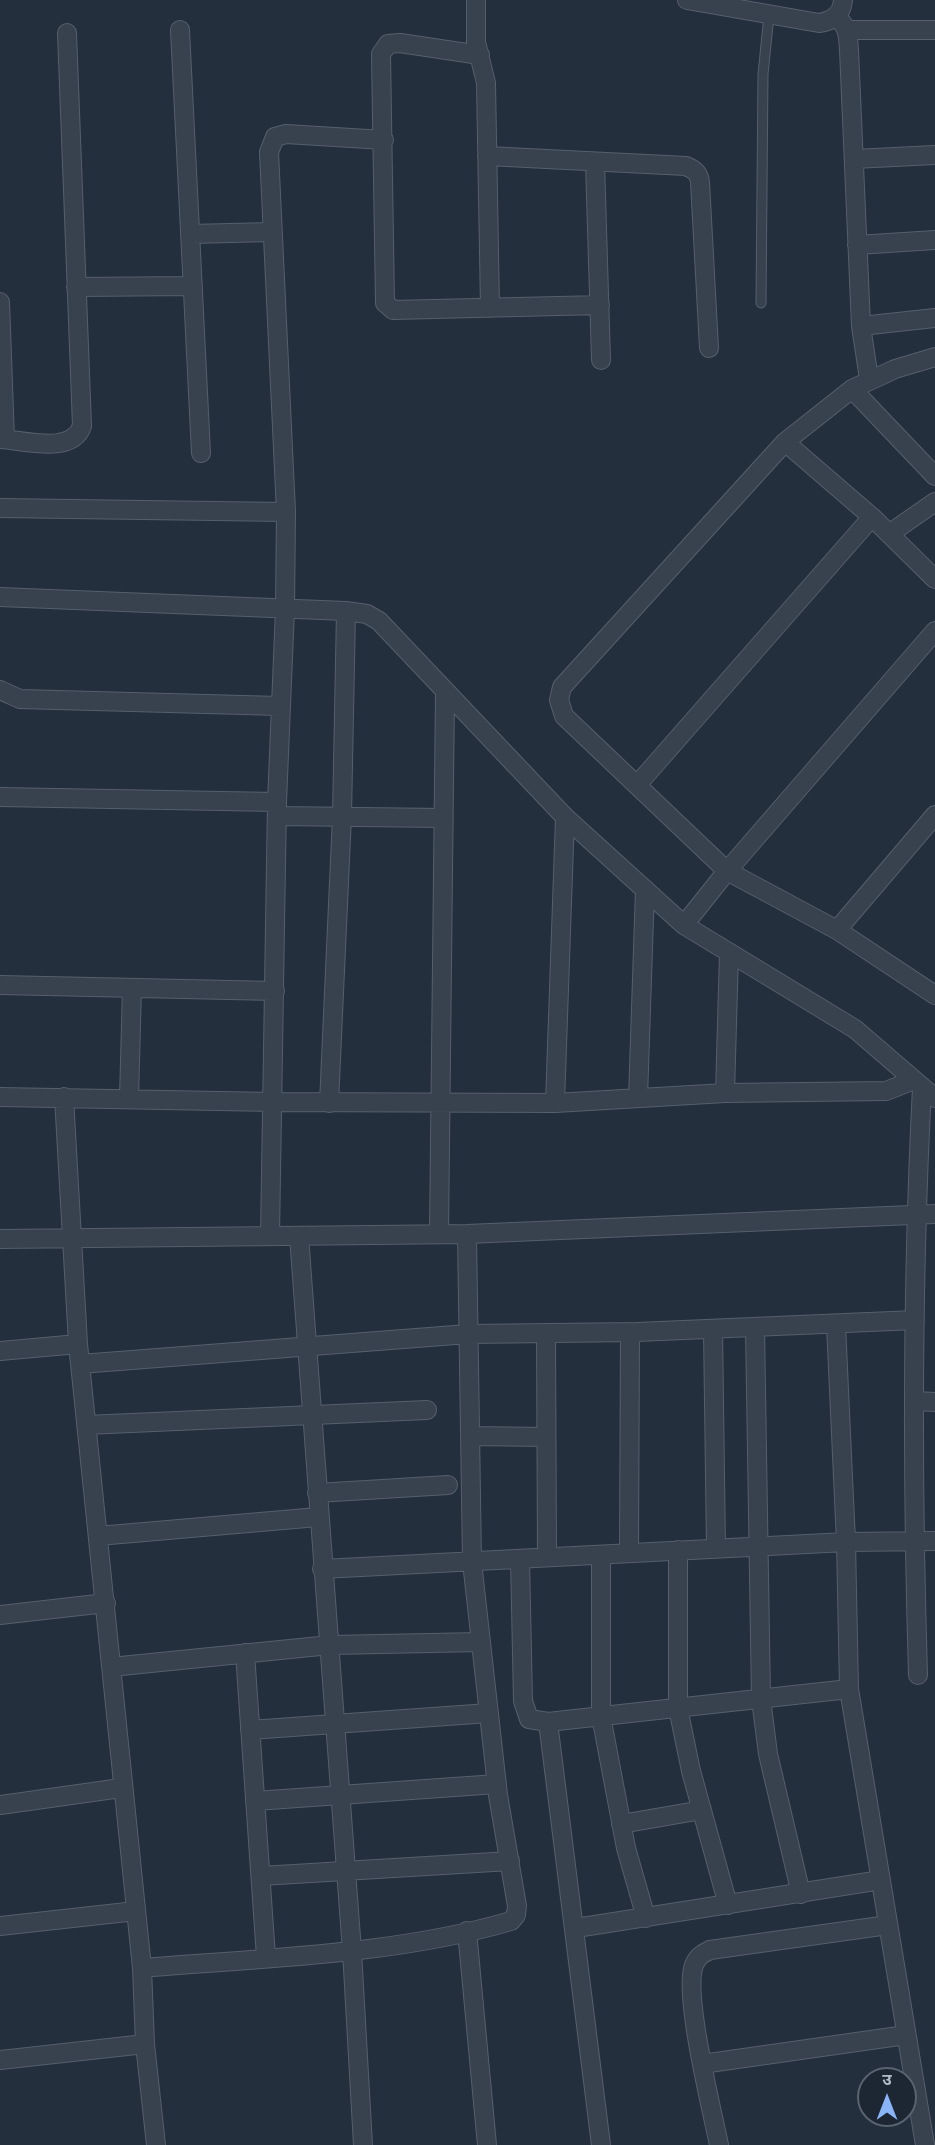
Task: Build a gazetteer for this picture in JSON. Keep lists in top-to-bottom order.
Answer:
{
  "north": "top"
}
